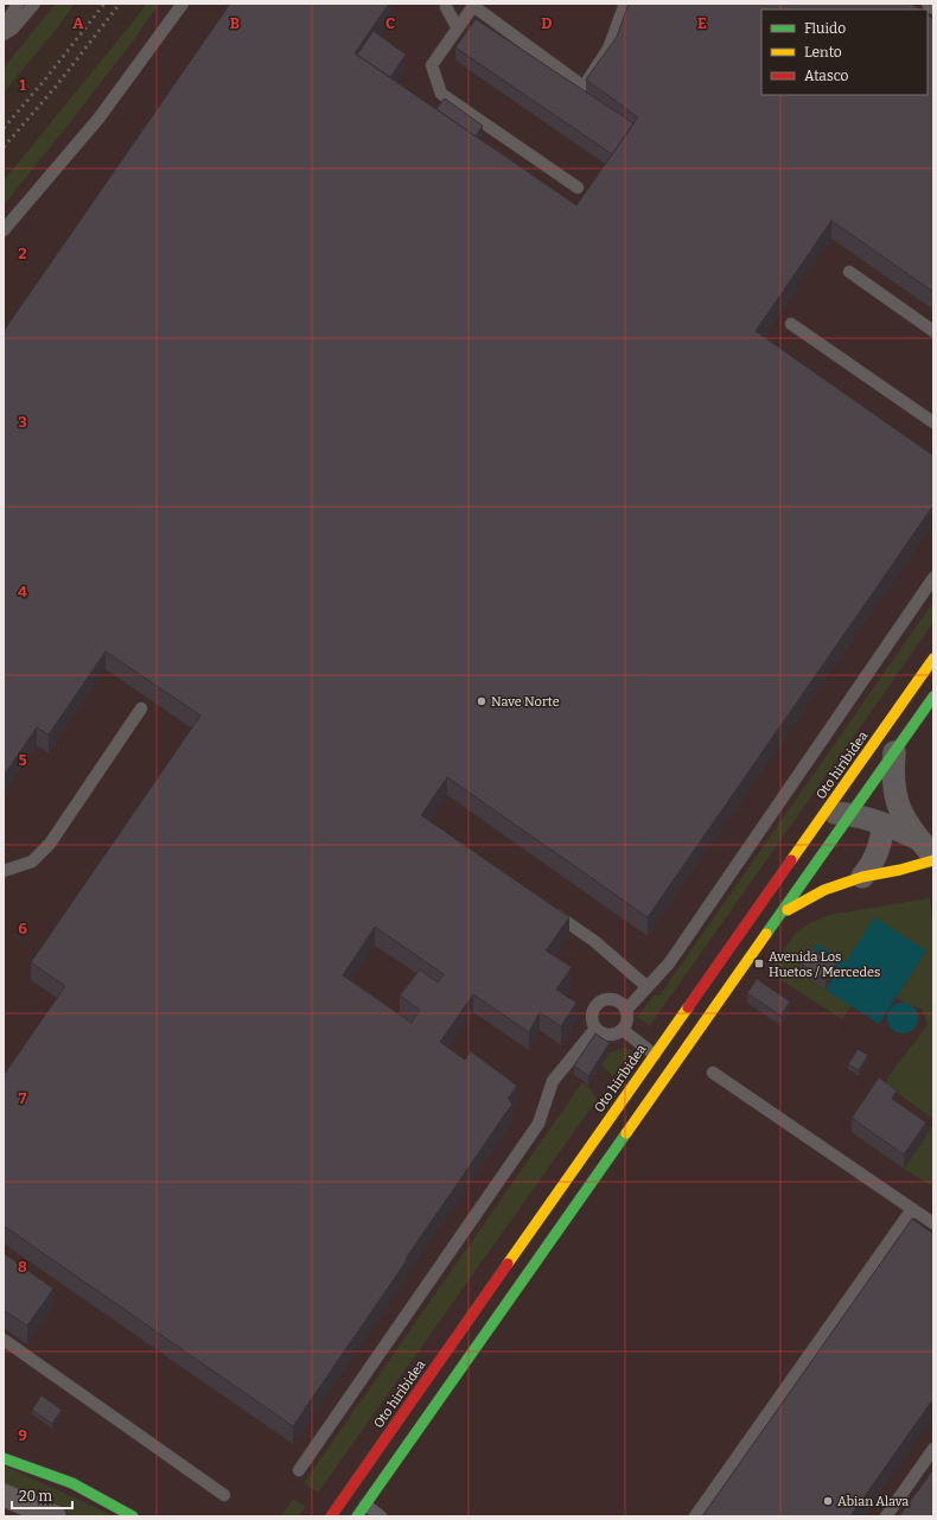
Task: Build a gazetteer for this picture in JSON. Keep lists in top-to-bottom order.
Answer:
{
  "streets": {
    "street": ["Oto hiribidea"]
  },
  "places": {
    "other": ["Nave Norte", "Abian Alava"],
    "transit": ["Avenida Los Huetos / Mercedes"]
  },
  "legend": ["Fluido", "Lento", "Atasco"],
  "scale_bar": "20 m",
  "grid": {
    "columns": [
      "A",
      "B",
      "C",
      "D",
      "E"
    ],
    "rows": [
      "1",
      "2",
      "3",
      "4",
      "5",
      "6",
      "7",
      "8",
      "9"
    ]
  }
}
